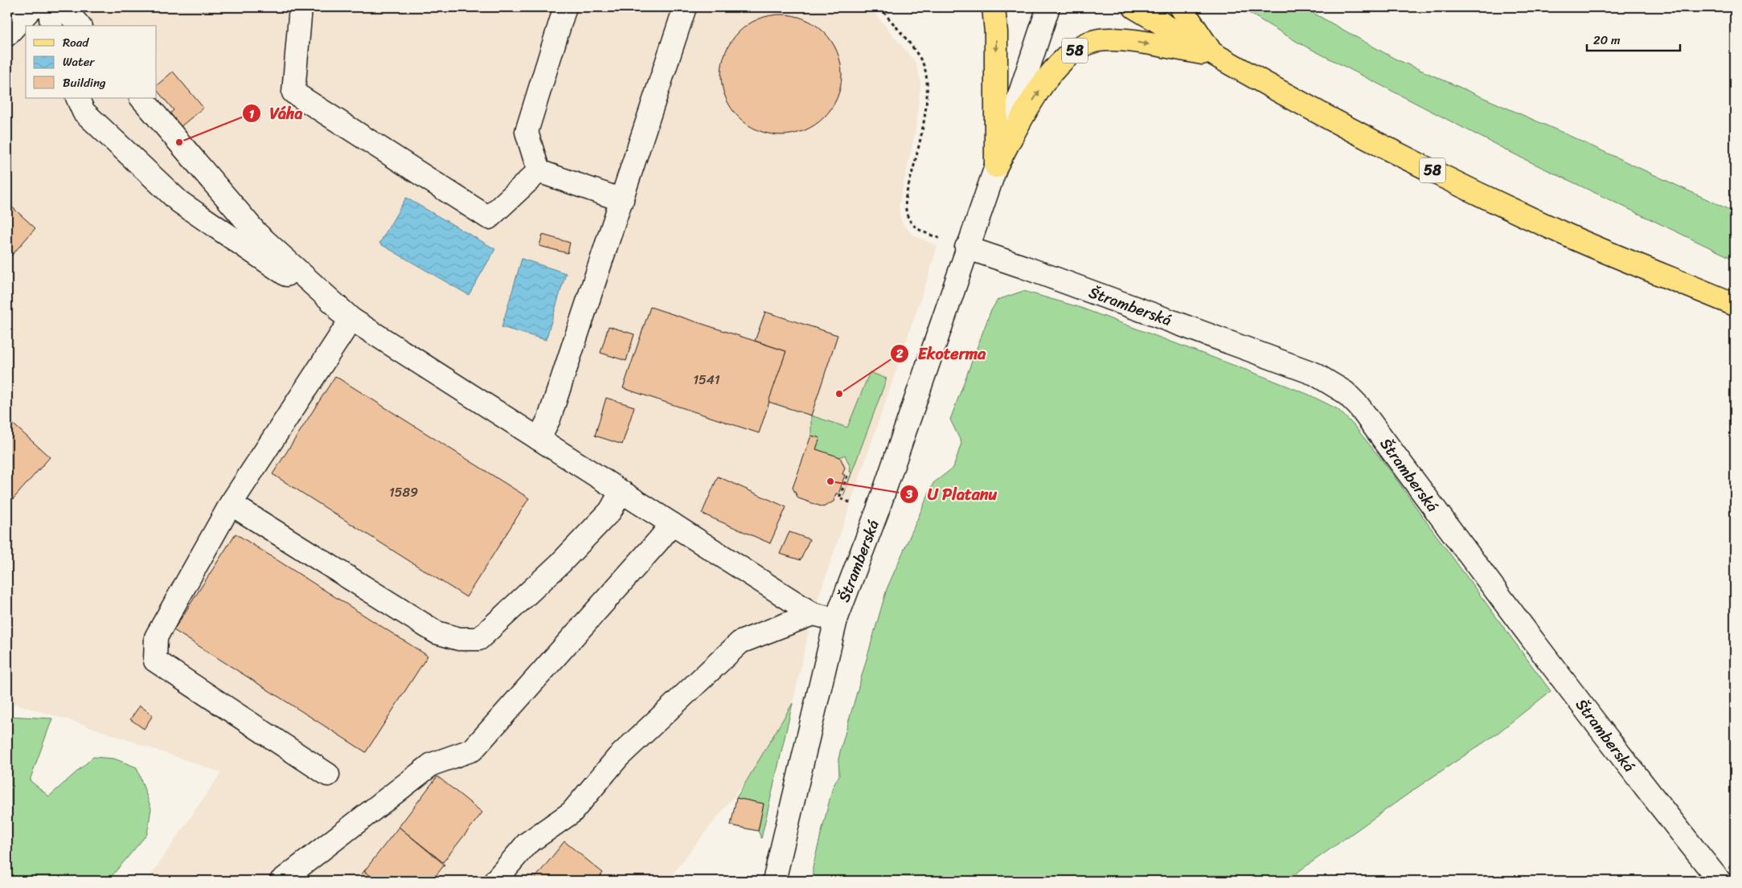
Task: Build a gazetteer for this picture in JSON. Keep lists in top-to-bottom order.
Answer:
{
  "streets": {
    "main road": ["58"],
    "street": ["Štramberská"]
  },
  "crossings": [
    ["58", "Štramberská"]
  ],
  "places": ["Váha", "Ekoterma", "U Platanu"],
  "house_numbers": ["1541", "1589"],
  "legend": ["Road", "Water", "Building"],
  "scale_bar": "20 m"
}
